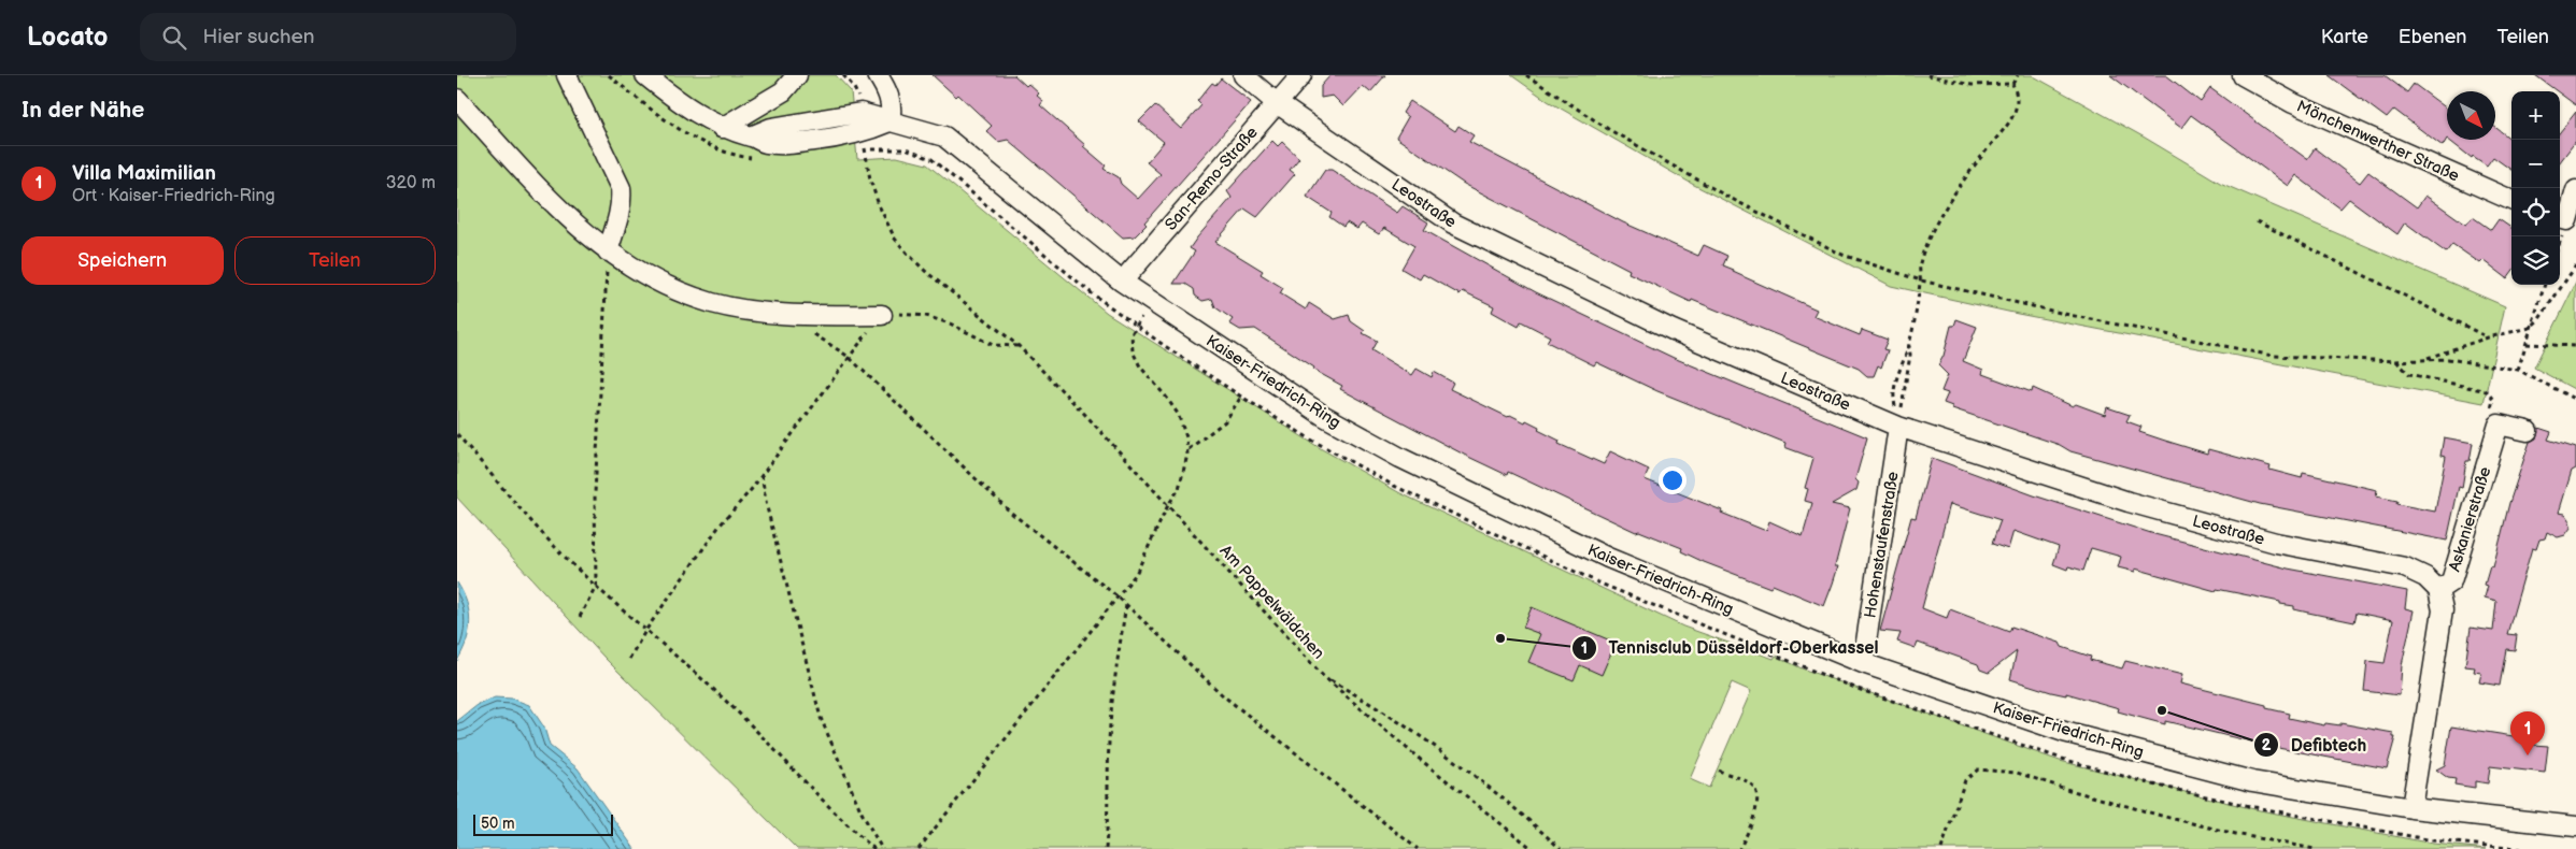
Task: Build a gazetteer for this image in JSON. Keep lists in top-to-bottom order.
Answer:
{
  "streets": {
    "street": [
      "Mönchenwerther Straße",
      "San-Remo-Straße",
      "Leostraße",
      "Kaiser-Friedrich-Ring",
      "Askanierstraße",
      "Hohenstaufenstraße"
    ],
    "path": ["Am Pappelwäldchen"]
  },
  "crossings": [
    ["San-Remo-Straße", "Leostraße"],
    ["San-Remo-Straße", "Kaiser-Friedrich-Ring"],
    ["Leostraße", "Askanierstraße"],
    ["Leostraße", "Hohenstaufenstraße"],
    ["Kaiser-Friedrich-Ring", "Askanierstraße"],
    ["Kaiser-Friedrich-Ring", "Hohenstaufenstraße"]
  ],
  "places": ["Tennisclub Düsseldorf-Oberkassel", "Defibtech"],
  "scale_bar": "50 m",
  "north": "bottom right",
  "page": {
    "header": "Locato",
    "search": "Hier suchen",
    "nav": ["Karte", "Ebenen", "Teilen"],
    "heading": "In der Nähe",
    "map_buttons": ["+", "−"],
    "list": [
      {
        "mark": "1",
        "name": "Villa Maximilian",
        "note": "Ort · Kaiser-Friedrich-Ring",
        "value": "320 m"
      }
    ],
    "buttons": ["Speichern", "Teilen"],
    "pins": "1",
    "scale": "50 m"
  }
}
